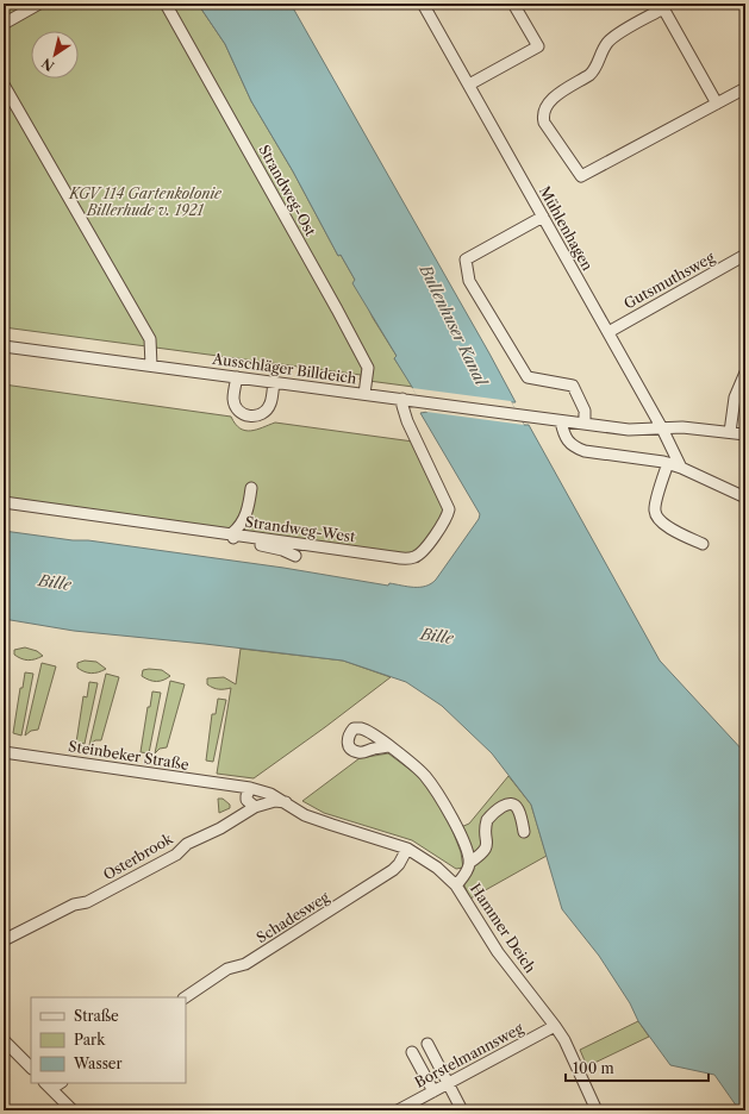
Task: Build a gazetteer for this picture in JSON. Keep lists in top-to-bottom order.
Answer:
{
  "streets": {
    "street": [
      "Strandweg-Ost",
      "Mühlenhagen",
      "Gutsmuthsweg",
      "Ausschläger Billdeich",
      "Strandweg-West",
      "Steinbeker Straße",
      "Osterbrook",
      "Schadesweg",
      "Hammer Deich",
      "Borstelmannsweg"
    ]
  },
  "crossings": [
    ["Strandweg-Ost", "Ausschläger Billdeich"],
    ["Mühlenhagen", "Gutsmuthsweg"],
    ["Mühlenhagen", "Ausschläger Billdeich"],
    ["Ausschläger Billdeich", "Strandweg-West"],
    ["Steinbeker Straße", "Osterbrook"],
    ["Steinbeker Straße", "Schadesweg"],
    ["Steinbeker Straße", "Hammer Deich"],
    ["Hammer Deich", "Borstelmannsweg"]
  ],
  "water": ["Bullenhuser Kanal", "Bille"],
  "parks": ["KGV 114 Gartenkolonie Billerhude v. 1921"],
  "legend": ["Straße", "Park", "Wasser"],
  "scale_bar": "100 m",
  "north": "bottom left"
}
